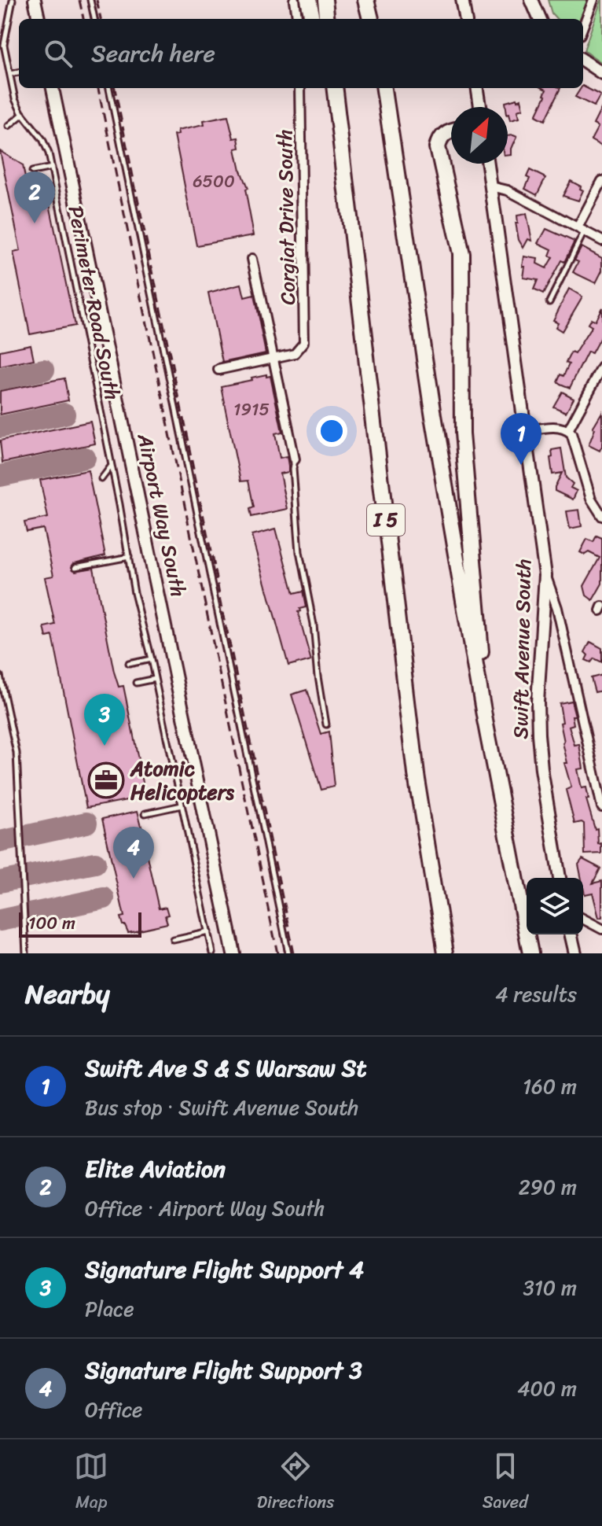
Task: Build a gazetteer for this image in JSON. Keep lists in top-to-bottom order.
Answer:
{
  "streets": {
    "highway": ["I 5"],
    "main road": ["Airport Way South", "Swift Avenue South"],
    "street": ["Corgiat Drive South"],
    "lane": ["Perimeter Road South"]
  },
  "places": {
    "office": ["Atomic Helicopters"]
  },
  "house_numbers": ["6500", "1915"],
  "scale_bar": "100 m",
  "north": "top right",
  "page": {
    "search": "Search here",
    "pins": [
      "2",
      "1",
      "3",
      "4"
    ],
    "scale": "100 m",
    "heading": ["Nearby", "4 results"],
    "list": [
      {
        "mark": "1",
        "name": "Swift Ave S & S Warsaw St",
        "note": "Bus stop · Swift Avenue South",
        "value": "160 m"
      },
      {
        "mark": "2",
        "name": "Elite Aviation",
        "note": "Office · Airport Way South",
        "value": "290 m"
      },
      {
        "mark": "3",
        "name": "Signature Flight Support 4",
        "note": "Place",
        "value": "310 m"
      },
      {
        "mark": "4",
        "name": "Signature Flight Support 3",
        "note": "Office",
        "value": "400 m"
      }
    ],
    "nav": ["Map", "Directions", "Saved"]
  }
}
